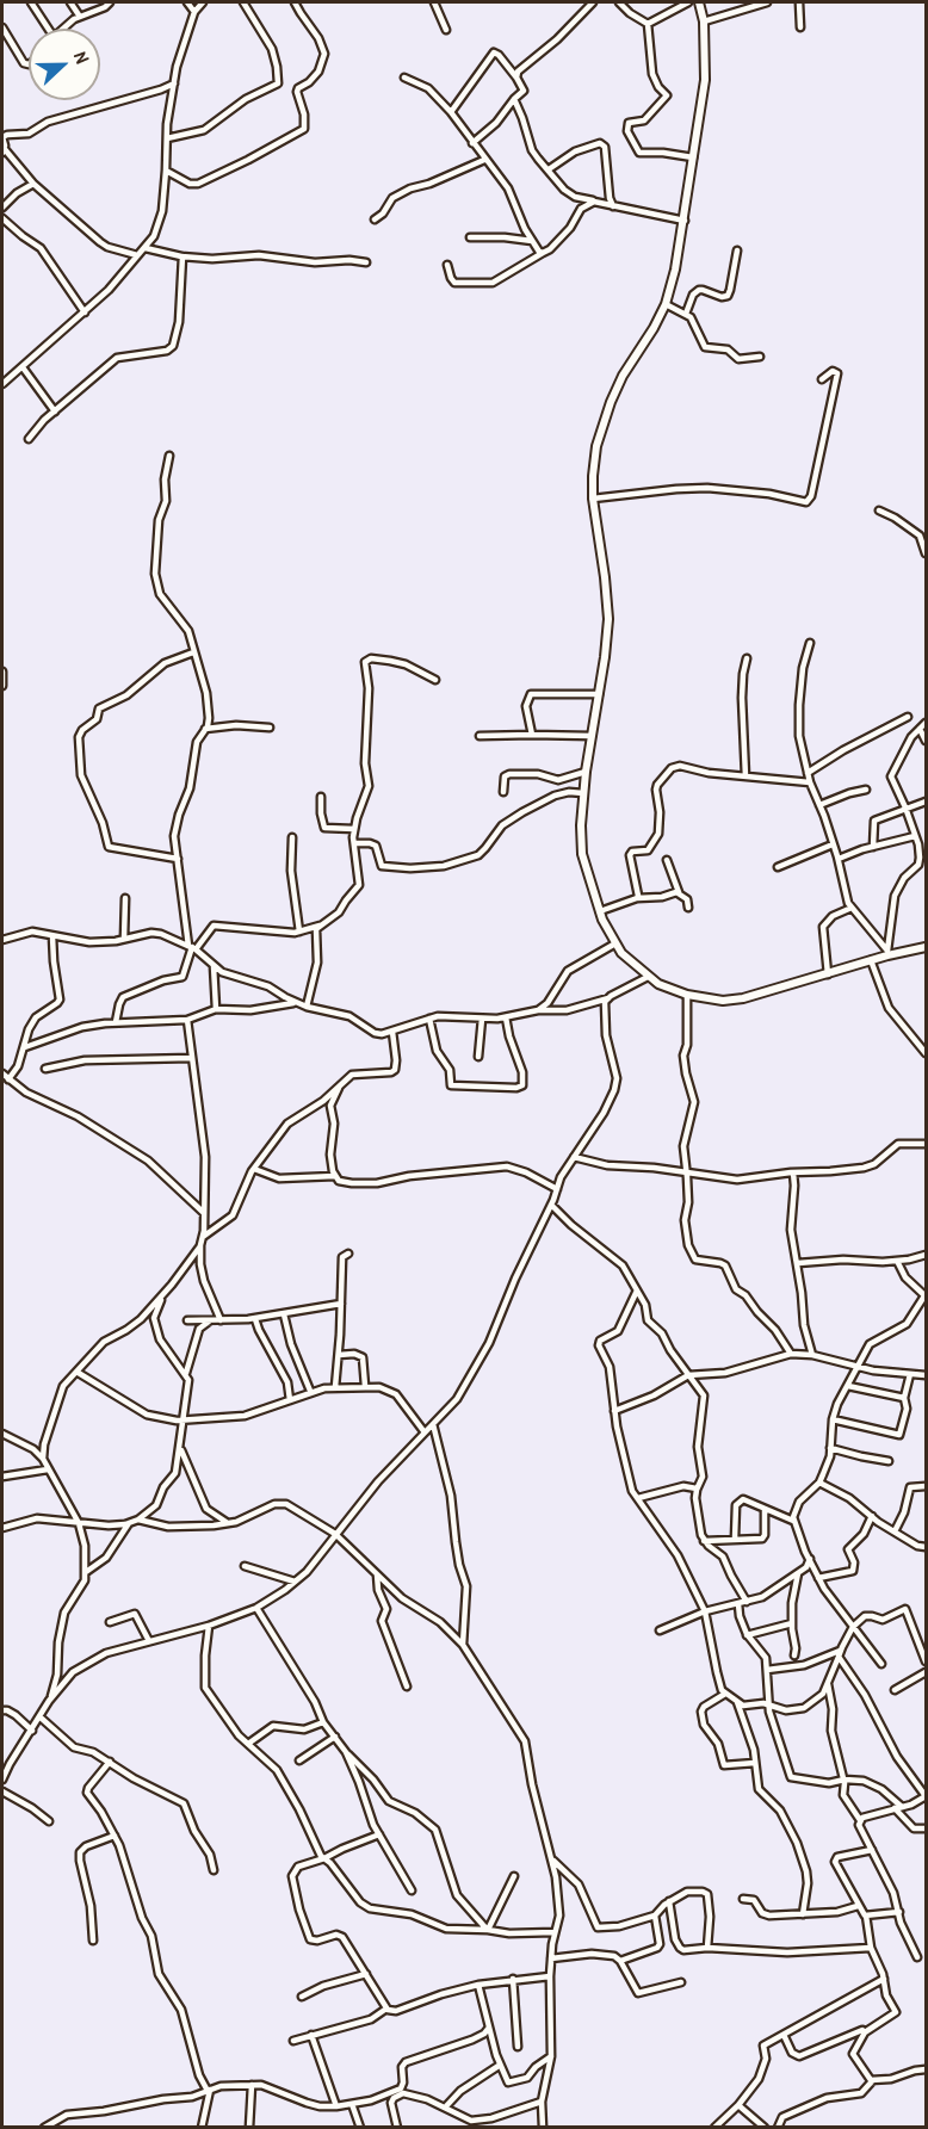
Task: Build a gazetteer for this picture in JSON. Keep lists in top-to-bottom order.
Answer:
{
  "north": "right"
}
